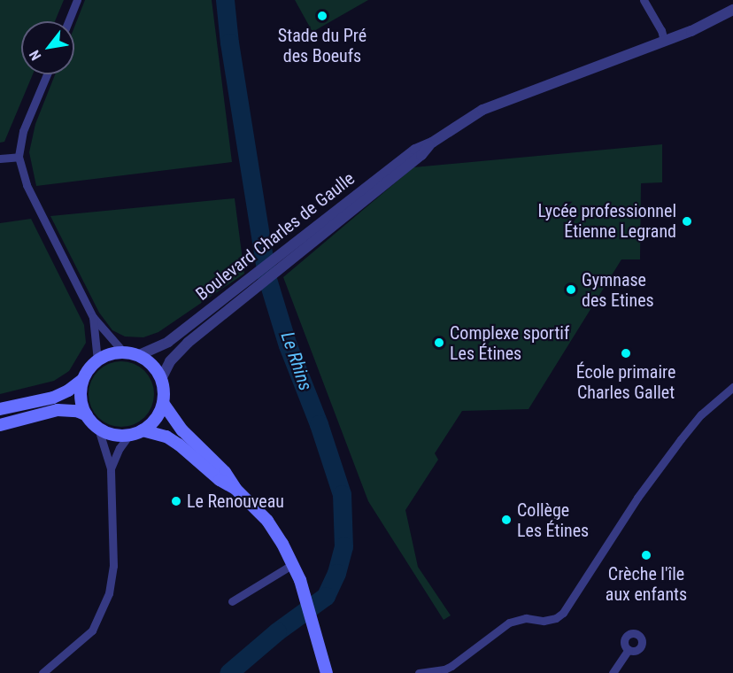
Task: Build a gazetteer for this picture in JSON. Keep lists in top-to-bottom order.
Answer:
{
  "streets": {
    "street": ["Boulevard Charles de Gaulle"]
  },
  "water": ["Le Rhins"],
  "places": [
    "Stade du Pré des Boeufs",
    "Lycée professionnel Étienne Legrand",
    "Gymnase des Etines",
    "Complexe sportif Les Étines",
    "École primaire Charles Gallet",
    "Le Renouveau",
    "Collège Les Étines",
    "Crèche l'île aux enfants"
  ],
  "north": "bottom left"
}
